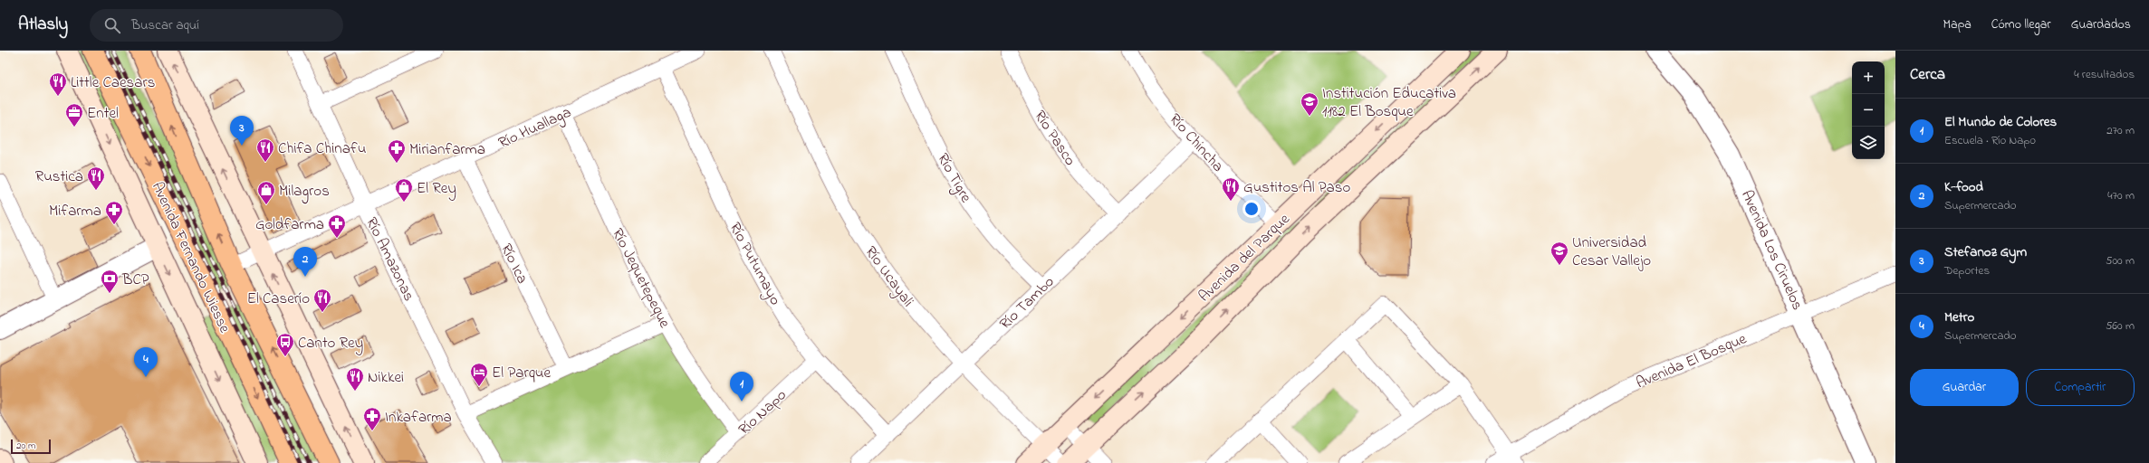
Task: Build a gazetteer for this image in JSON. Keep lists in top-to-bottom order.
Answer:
{
  "streets": {
    "main road": ["Avenida Fernando Wiesse", "Avenida del Parque"],
    "street": [
      "Río Huallaga",
      "Río Pasco",
      "Río Chincha",
      "Río Tigre",
      "Avenida Los Ciruelos",
      "Río Amazonas",
      "Río Ica",
      "Río Putumayo",
      "Río Ucayali",
      "Río Jequetepeque",
      "Río Tambo",
      "Avenida El Bosque",
      "Río Napo"
    ]
  },
  "crossings": [
    ["Río Huallaga", "Río Amazonas"],
    ["Río Huallaga", "Río Ica"],
    ["Río Huallaga", "Río Putumayo"],
    ["Río Huallaga", "Río Jequetepeque"],
    ["Río Pasco", "Río Tambo"],
    ["Río Chincha", "Avenida del Parque"],
    ["Río Chincha", "Río Tambo"],
    ["Río Tigre", "Río Tambo"],
    ["Avenida Los Ciruelos", "Avenida El Bosque"],
    ["Avenida del Parque", "Río Ucayali"],
    ["Río Putumayo", "Río Tambo"],
    ["Río Putumayo", "Río Napo"],
    ["Río Ucayali", "Río Tambo"],
    ["Río Jequetepeque", "Río Napo"]
  ],
  "places": {
    "restaurant": [
      "Little Caesars",
      "Chifa Chinafu",
      "Rustica",
      "Gustitos Al Paso",
      "El Caserío",
      "Nikkei"
    ],
    "school or university": ["Institución Educativa 1182 El Bosque", "Universidad Cesar Vallejo"],
    "office": ["Entel"],
    "pharmacy": [
      "Mirianfarma",
      "Mifarma",
      "Goldfarma",
      "Inkafarma"
    ],
    "shop": ["El Rey", "Milagros"],
    "bank": ["BCP"],
    "bus stop": ["Canto Rey"],
    "hotel": ["El Parque"]
  },
  "scale_bar": "20 m",
  "page": {
    "header": "Atlasly",
    "search": "Buscar aquí",
    "nav": ["Mapa", "Cómo llegar", "Guardados"],
    "heading": ["Cerca", "4 resultados"],
    "map_buttons": ["+", "−"],
    "list": [
      {
        "mark": "1",
        "name": "El Mundo de Colores",
        "note": "Escuela · Río Napo",
        "value": "270 m"
      },
      {
        "mark": "2",
        "name": "K-food",
        "note": "Supermercado",
        "value": "470 m"
      },
      {
        "mark": "3",
        "name": "Stefanoz Gym",
        "note": "Deportes",
        "value": "500 m"
      },
      {
        "mark": "4",
        "name": "Metro",
        "note": "Supermercado",
        "value": "560 m"
      }
    ],
    "pins": [
      "3",
      "2",
      "4",
      "1"
    ],
    "buttons": ["Guardar", "Compartir"],
    "scale": "20 m"
  }
}
